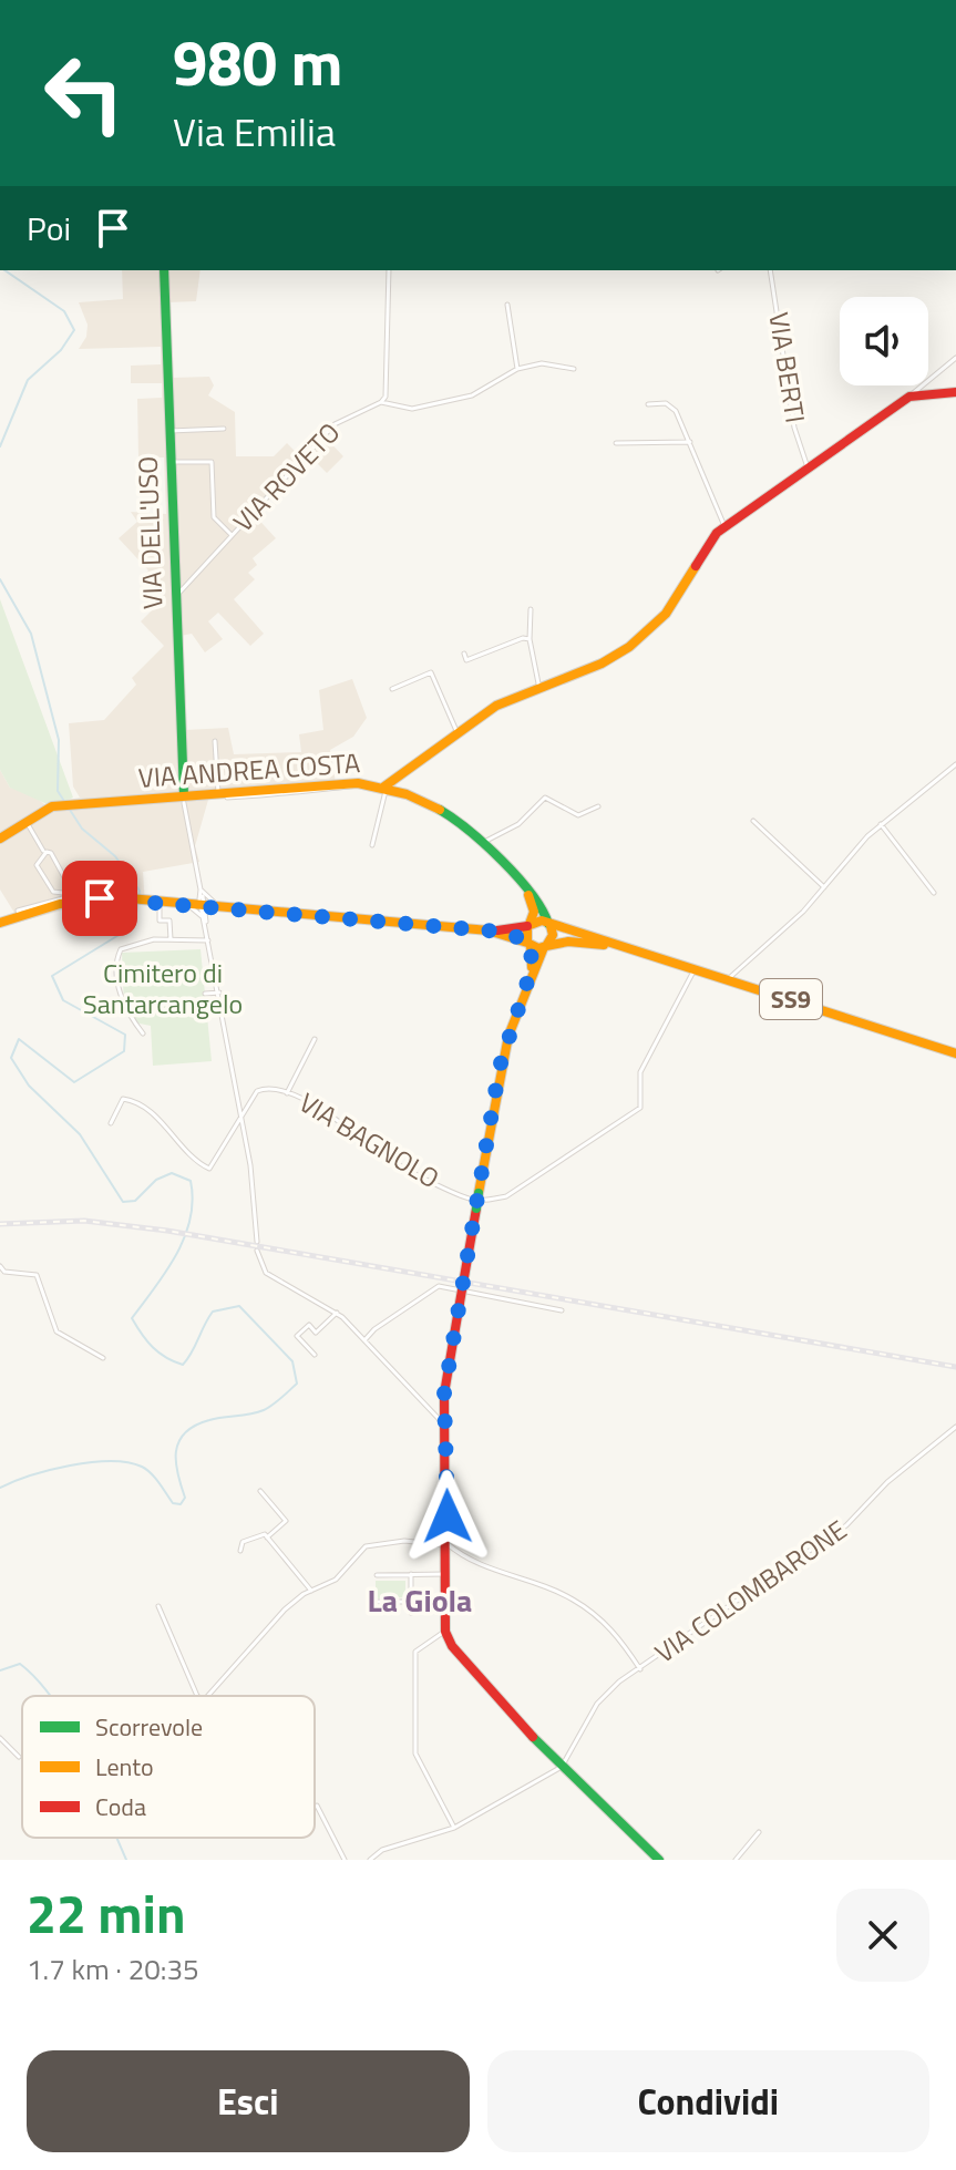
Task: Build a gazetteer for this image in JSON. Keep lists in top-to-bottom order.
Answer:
{
  "streets": {
    "street": [
      "VIA BERTI",
      "VIA ROVETO",
      "VIA DELL'USO",
      "VIA ANDREA COSTA",
      "SS9",
      "VIA BAGNOLO",
      "VIA COLOMBARONE"
    ]
  },
  "crossings": [
    ["VIA ROVETO", "VIA DELL'USO"],
    ["VIA DELL'USO", "VIA ANDREA COSTA"],
    ["VIA ANDREA COSTA", "SS9"],
    ["SS9", "VIA BAGNOLO"]
  ],
  "districts": ["La Giola"],
  "parks": ["Cimitero di Santarcangelo"],
  "legend": ["Scorrevole", "Lento", "Coda"],
  "page": {
    "turn": ["980 m", "Via Emilia"],
    "then": "Poi",
    "heading": ["22 min", "1.7 km · 20:35"],
    "buttons": ["Esci", "Condividi"]
  }
}
